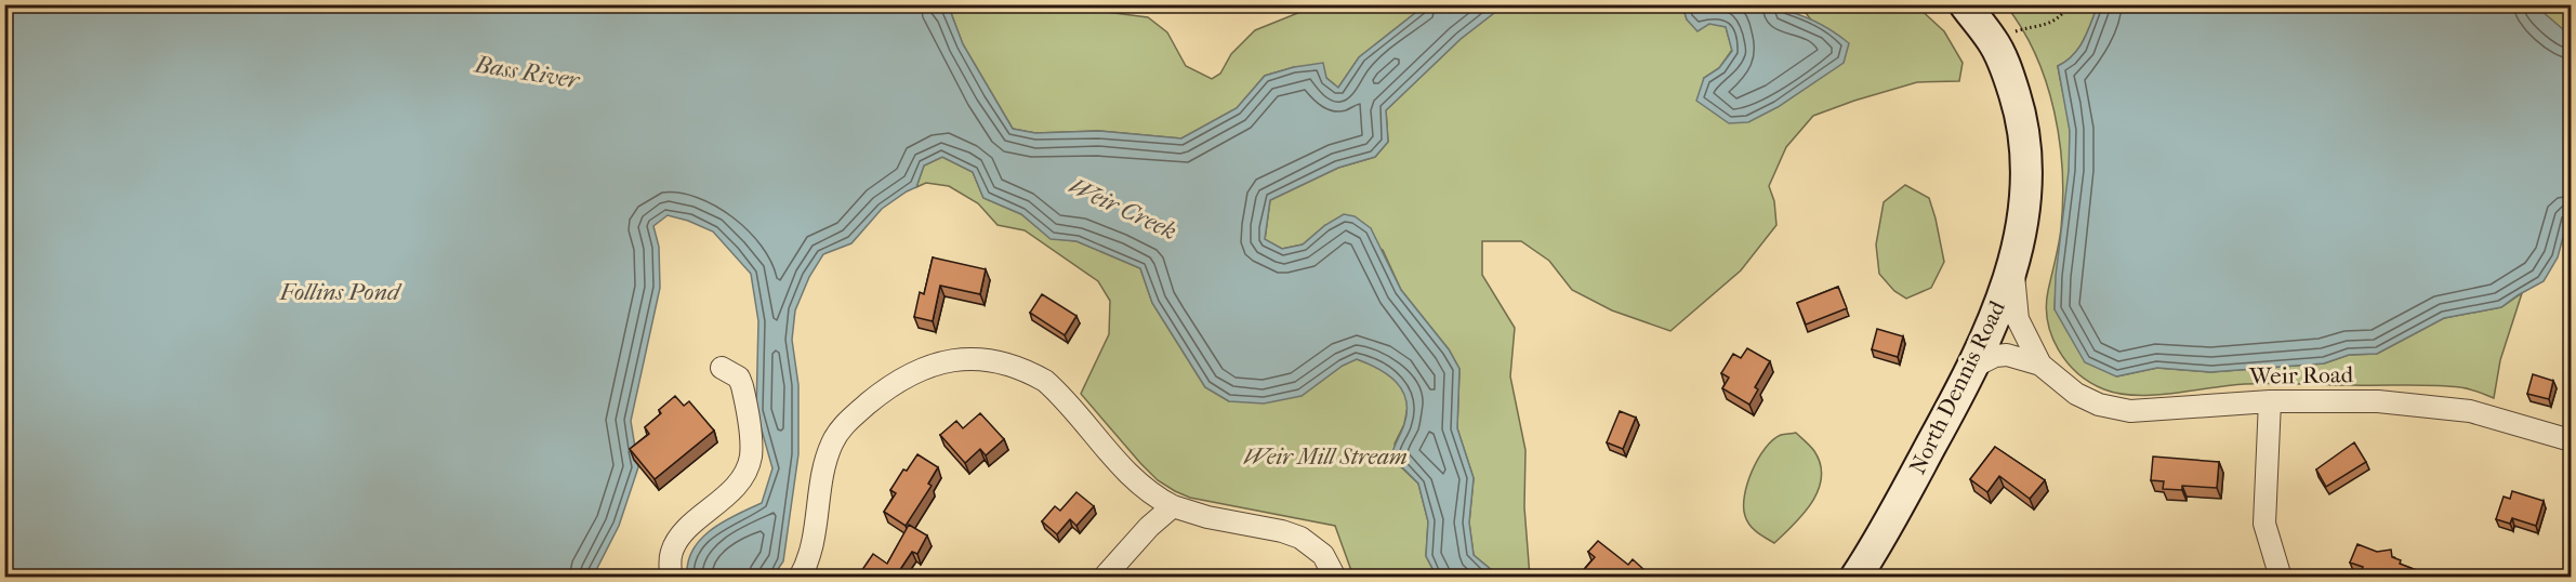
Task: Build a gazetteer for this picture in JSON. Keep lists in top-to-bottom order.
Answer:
{
  "streets": {
    "main road": ["North Dennis Road"],
    "street": ["Weir Road"]
  },
  "crossings": [
    ["Weir Road", "North Dennis Road"]
  ],
  "water": ["Bass River", "Weir Creek", "Follins Pond"],
  "parks": ["Weir Mill Stream"]
}
